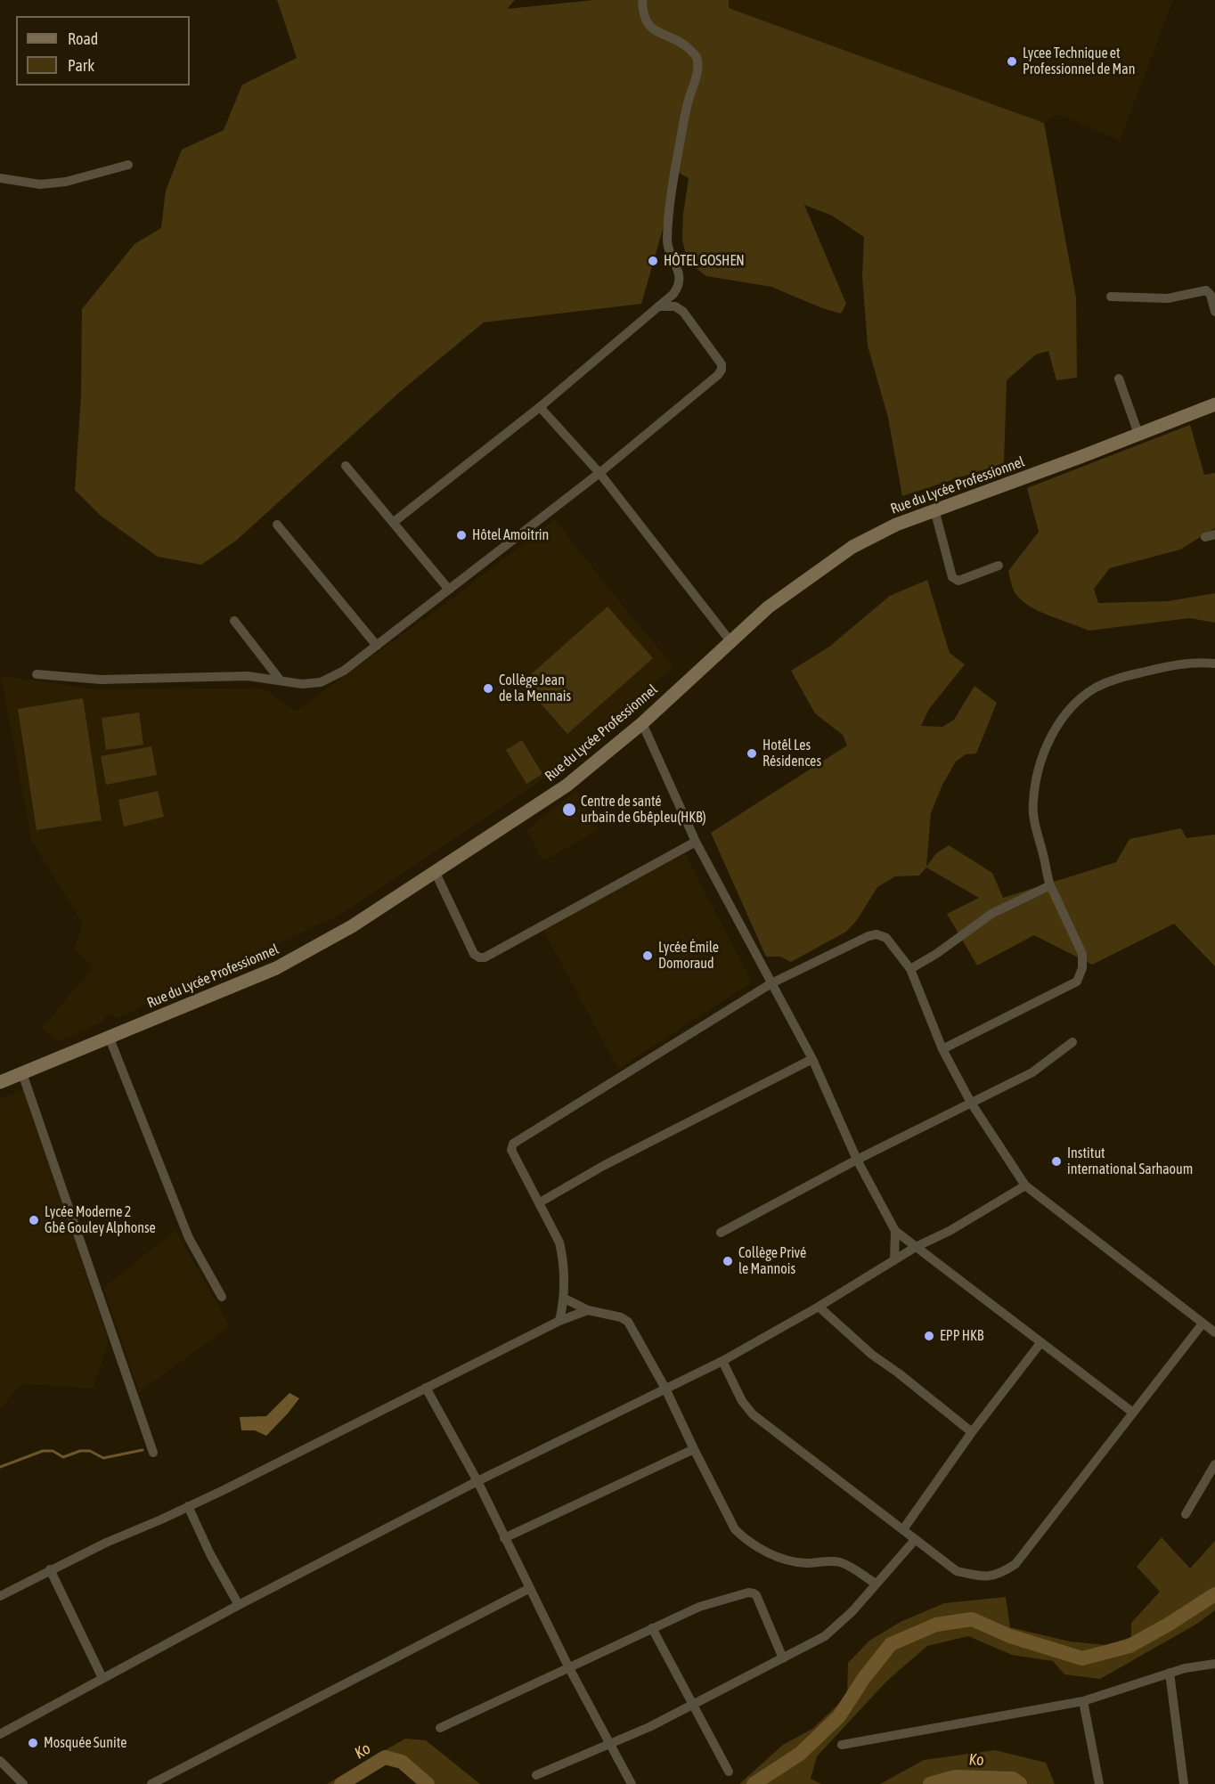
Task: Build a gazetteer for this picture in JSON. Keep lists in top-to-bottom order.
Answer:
{
  "streets": {
    "main road": ["Rue du Lycée Professionnel"]
  },
  "water": ["Ko"],
  "places": [
    "Lycee Technique et Professionnel de Man",
    "HÔTEL GOSHEN",
    "Hôtel Amoitrin",
    "Collège Jean de la Mennais",
    "Hotêl Les Résidences",
    "Centre de santé urbain de Gbêpleu(HKB)",
    "Lycée Émile Domoraud",
    "Institut international Sarhaoum",
    "Lycée Moderne 2 Gbê Gouley Alphonse",
    "Collège Privé le Mannois",
    "EPP HKB",
    "Mosquée Sunite"
  ],
  "legend": ["Road", "Park"]
}
